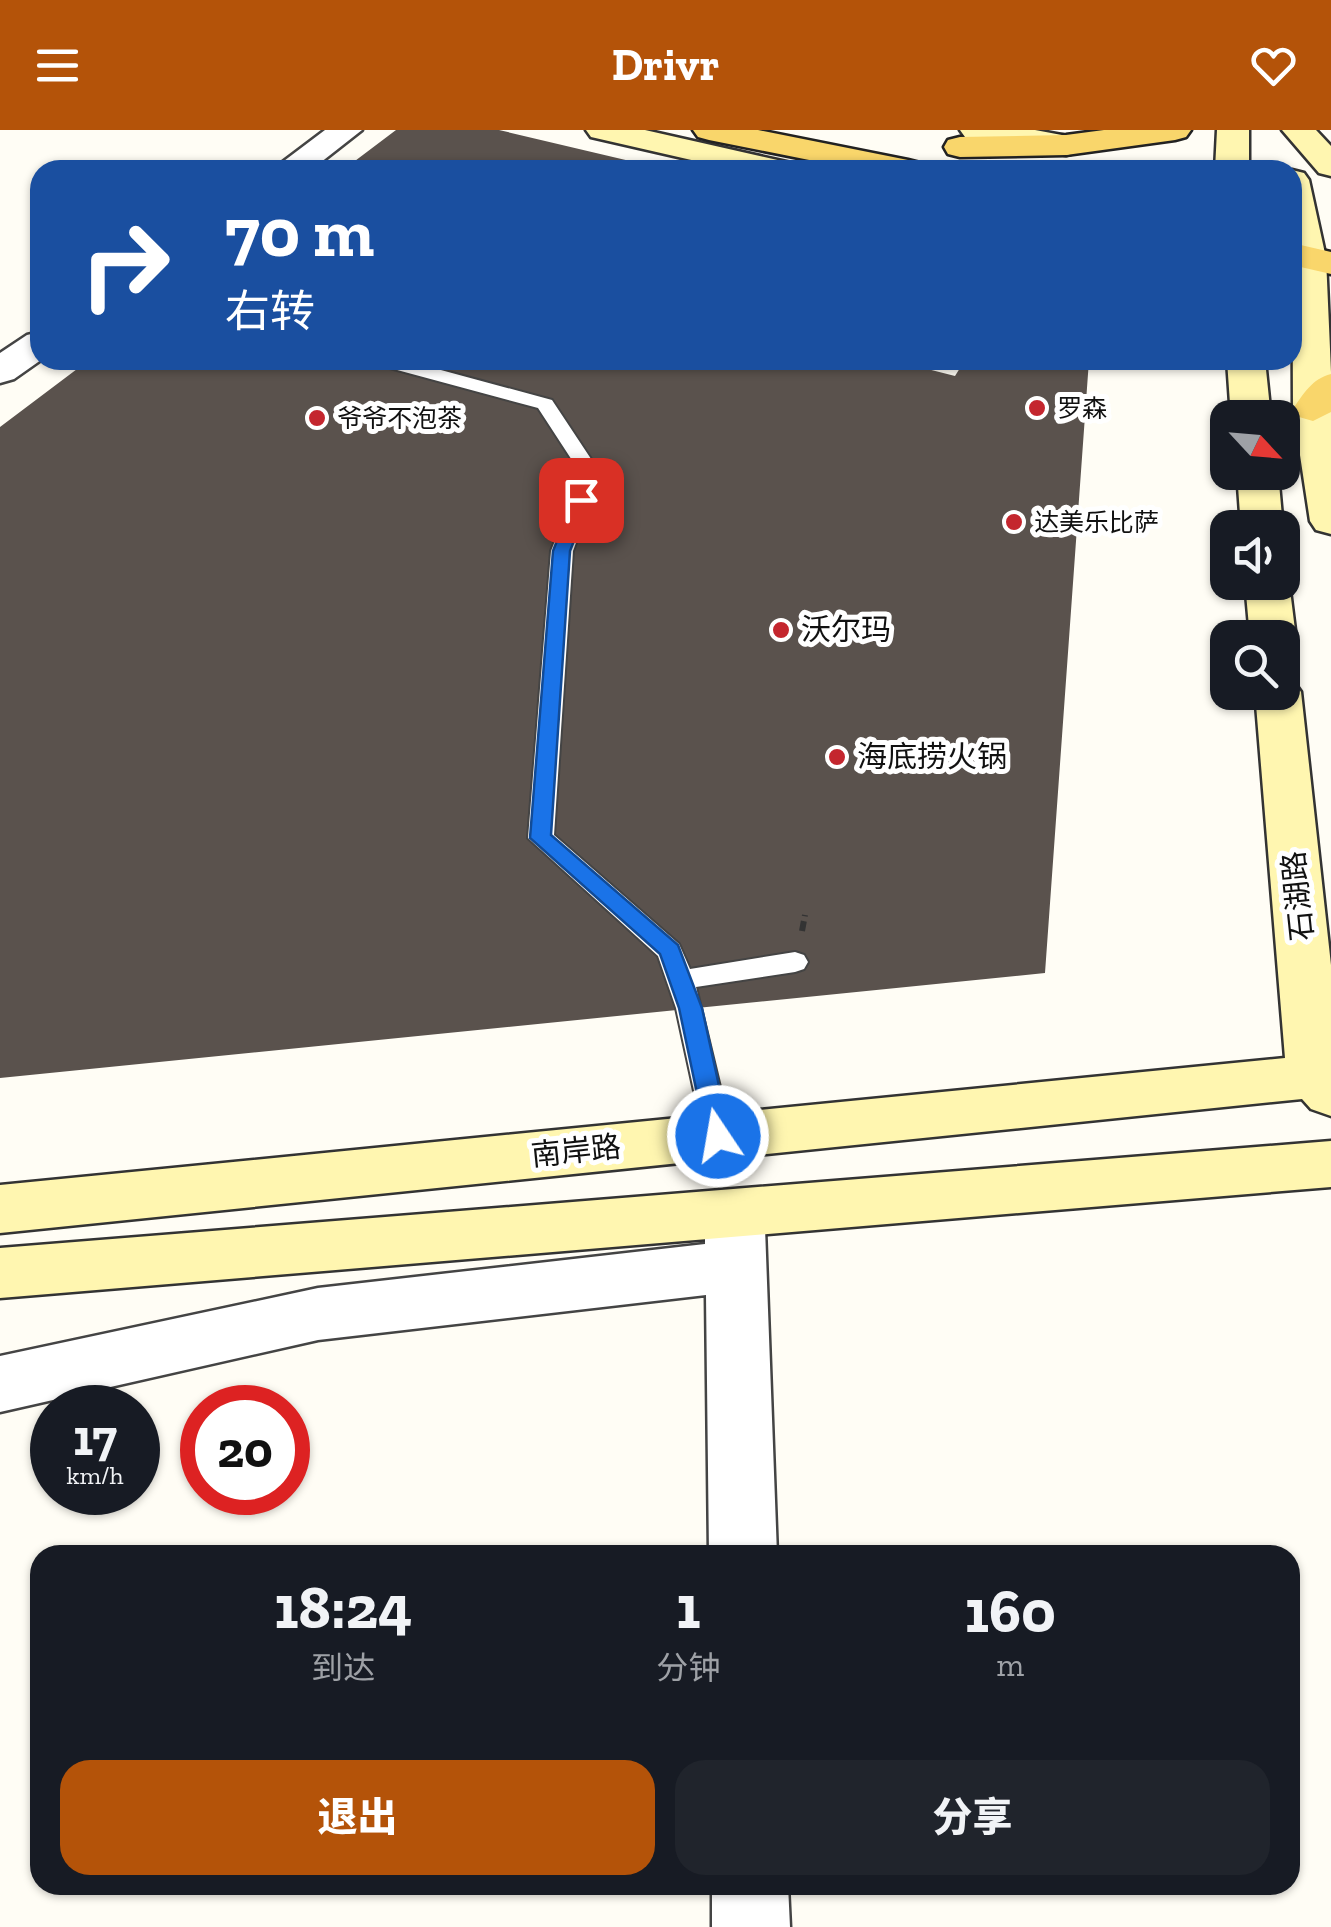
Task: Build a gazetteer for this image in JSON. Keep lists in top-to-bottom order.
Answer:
{
  "streets": {
    "main road": ["石湖路", "南岸路"]
  },
  "crossings": [
    ["石湖路", "南岸路"]
  ],
  "places": [
    "罗森",
    "爷爷不泡茶",
    "达美乐比萨",
    "沃尔玛",
    "海底捞火锅"
  ],
  "north": "bottom right",
  "page": {
    "header": "Drivr",
    "turn": ["70 m", "右转"],
    "speed": "17 km/h",
    "limit": "20",
    "eta": [
      "18:24",
      "到达",
      "1",
      "分钟",
      "160",
      "m"
    ],
    "buttons": ["退出", "分享"]
  }
}
